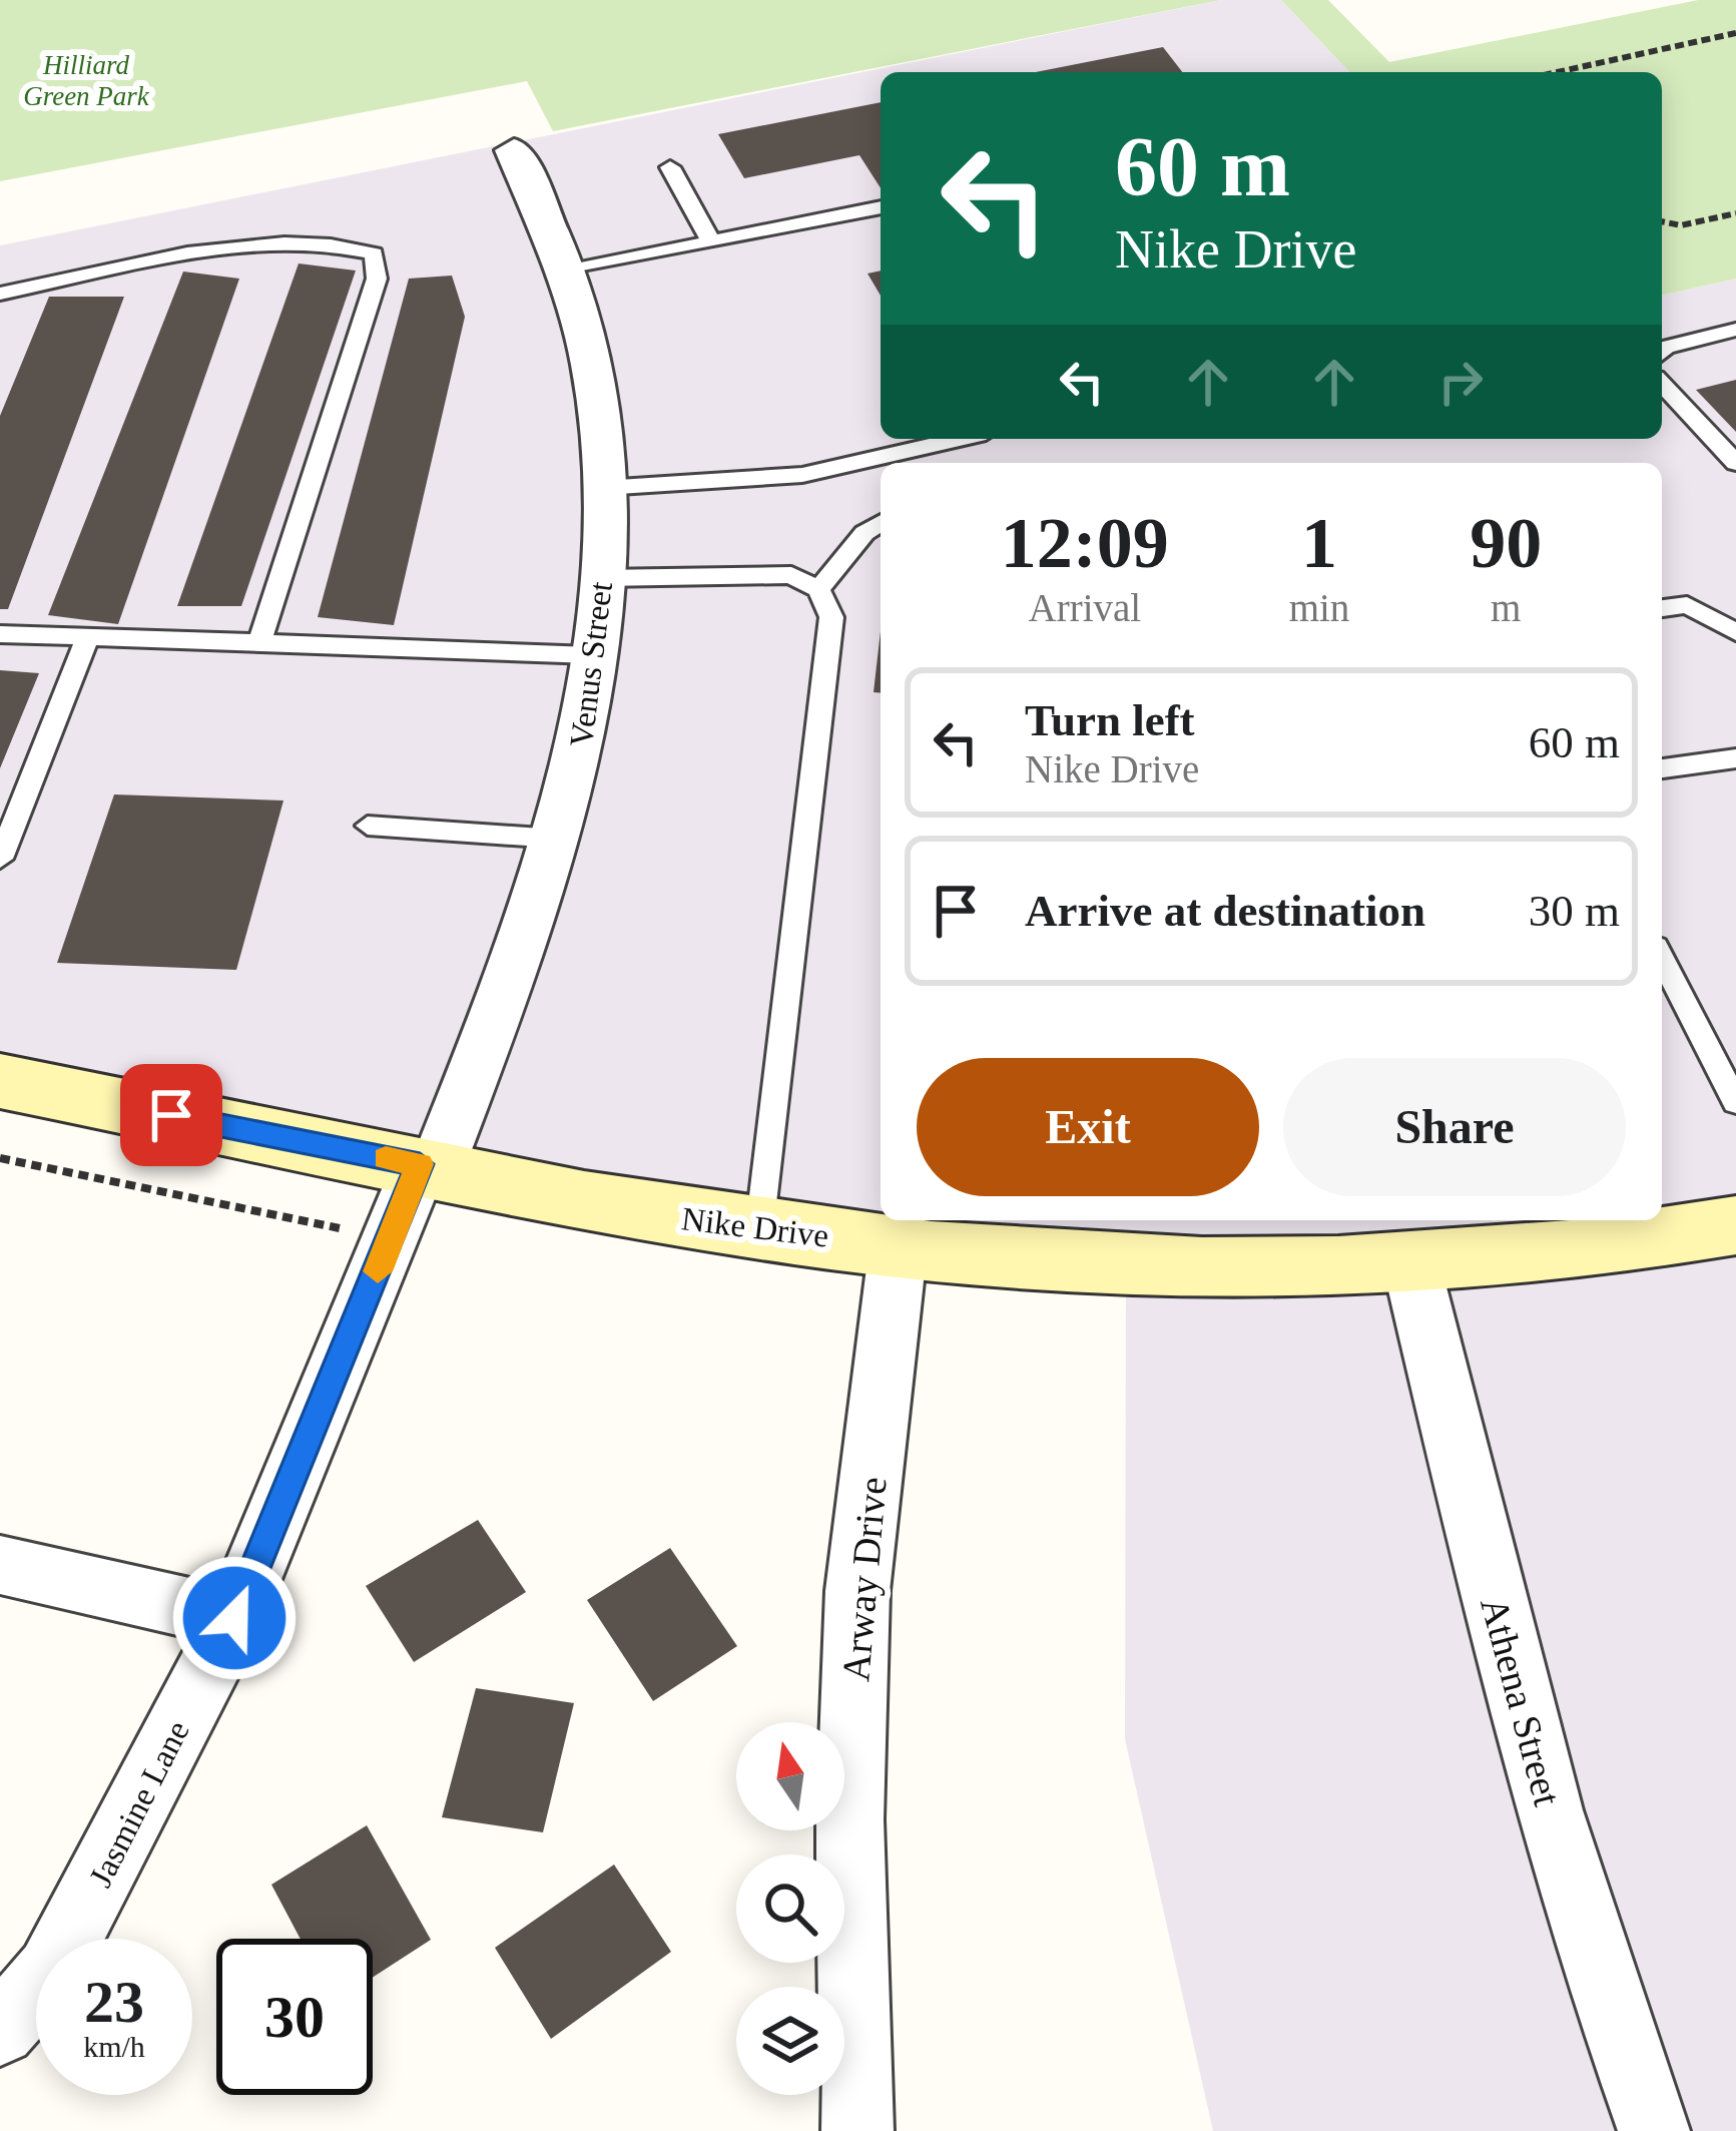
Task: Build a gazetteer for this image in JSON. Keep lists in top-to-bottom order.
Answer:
{
  "streets": {
    "street": [
      "Venus Street",
      "Nike Drive",
      "Arway Drive",
      "Athena Street",
      "Jasmine Lane"
    ]
  },
  "crossings": [
    ["Venus Street", "Nike Drive"],
    ["Venus Street", "Jasmine Lane"],
    ["Nike Drive", "Arway Drive"],
    ["Nike Drive", "Athena Street"],
    ["Nike Drive", "Jasmine Lane"]
  ],
  "parks": ["Hilliard Green Park"],
  "north": "top",
  "page": {
    "turn": ["60 m", "Nike Drive"],
    "eta": [
      "12:09",
      "Arrival",
      "1",
      "min",
      "90",
      "m"
    ],
    "list": [
      {
        "name": "Turn left",
        "note": "Nike Drive",
        "value": "60 m"
      },
      {
        "name": "Arrive at destination",
        "value": "30 m"
      }
    ],
    "buttons": ["Exit", "Share"],
    "speed": "23 km/h",
    "limit": "30"
  }
}
